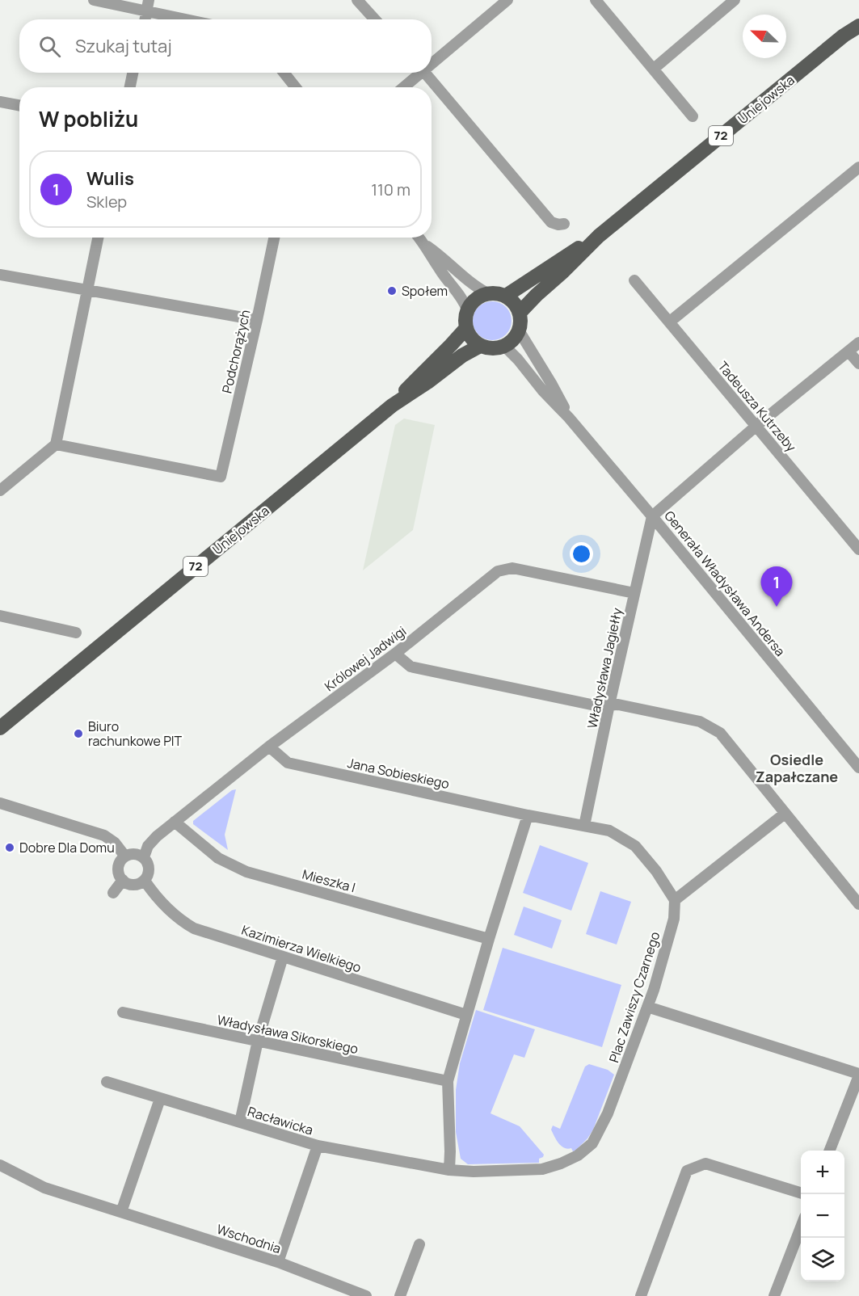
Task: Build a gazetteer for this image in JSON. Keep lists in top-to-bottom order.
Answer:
{
  "streets": {
    "main road": ["Uniejowska", "72"],
    "street": [
      "Podchorążych",
      "Tadeusza Kutrzeby",
      "Generała Władysława Andersa",
      "Królowej Jadwigi",
      "Władysława Jagiełły",
      "Jana Sobieskiego",
      "Mieszka I",
      "Kazimierza Wielkiego",
      "Plac Zawiszy Czarnego",
      "Władysława Sikorskiego",
      "Racławicka",
      "Wschodnia"
    ]
  },
  "crossings": [
    ["Uniejowska", "Generała Władysława Andersa"],
    ["Generała Władysława Andersa", "Władysława Jagiełły"],
    ["Królowej Jadwigi", "Władysława Jagiełły"],
    ["Królowej Jadwigi", "Jana Sobieskiego"],
    ["Królowej Jadwigi", "Mieszka I"],
    ["Królowej Jadwigi", "Kazimierza Wielkiego"],
    ["Plac Zawiszy Czarnego", "Racławicka"]
  ],
  "districts": ["Osiedle Zapałczane"],
  "places": ["Społem", "Biuro rachunkowe PIT", "Dobre Dla Domu"],
  "north": "top left",
  "page": {
    "search": "Szukaj tutaj",
    "heading": "W pobliżu",
    "list": [
      {
        "mark": "1",
        "name": "Wulis",
        "note": "Sklep",
        "value": "110 m"
      }
    ],
    "pins": "1",
    "map_buttons": ["+", "−"]
  }
}
